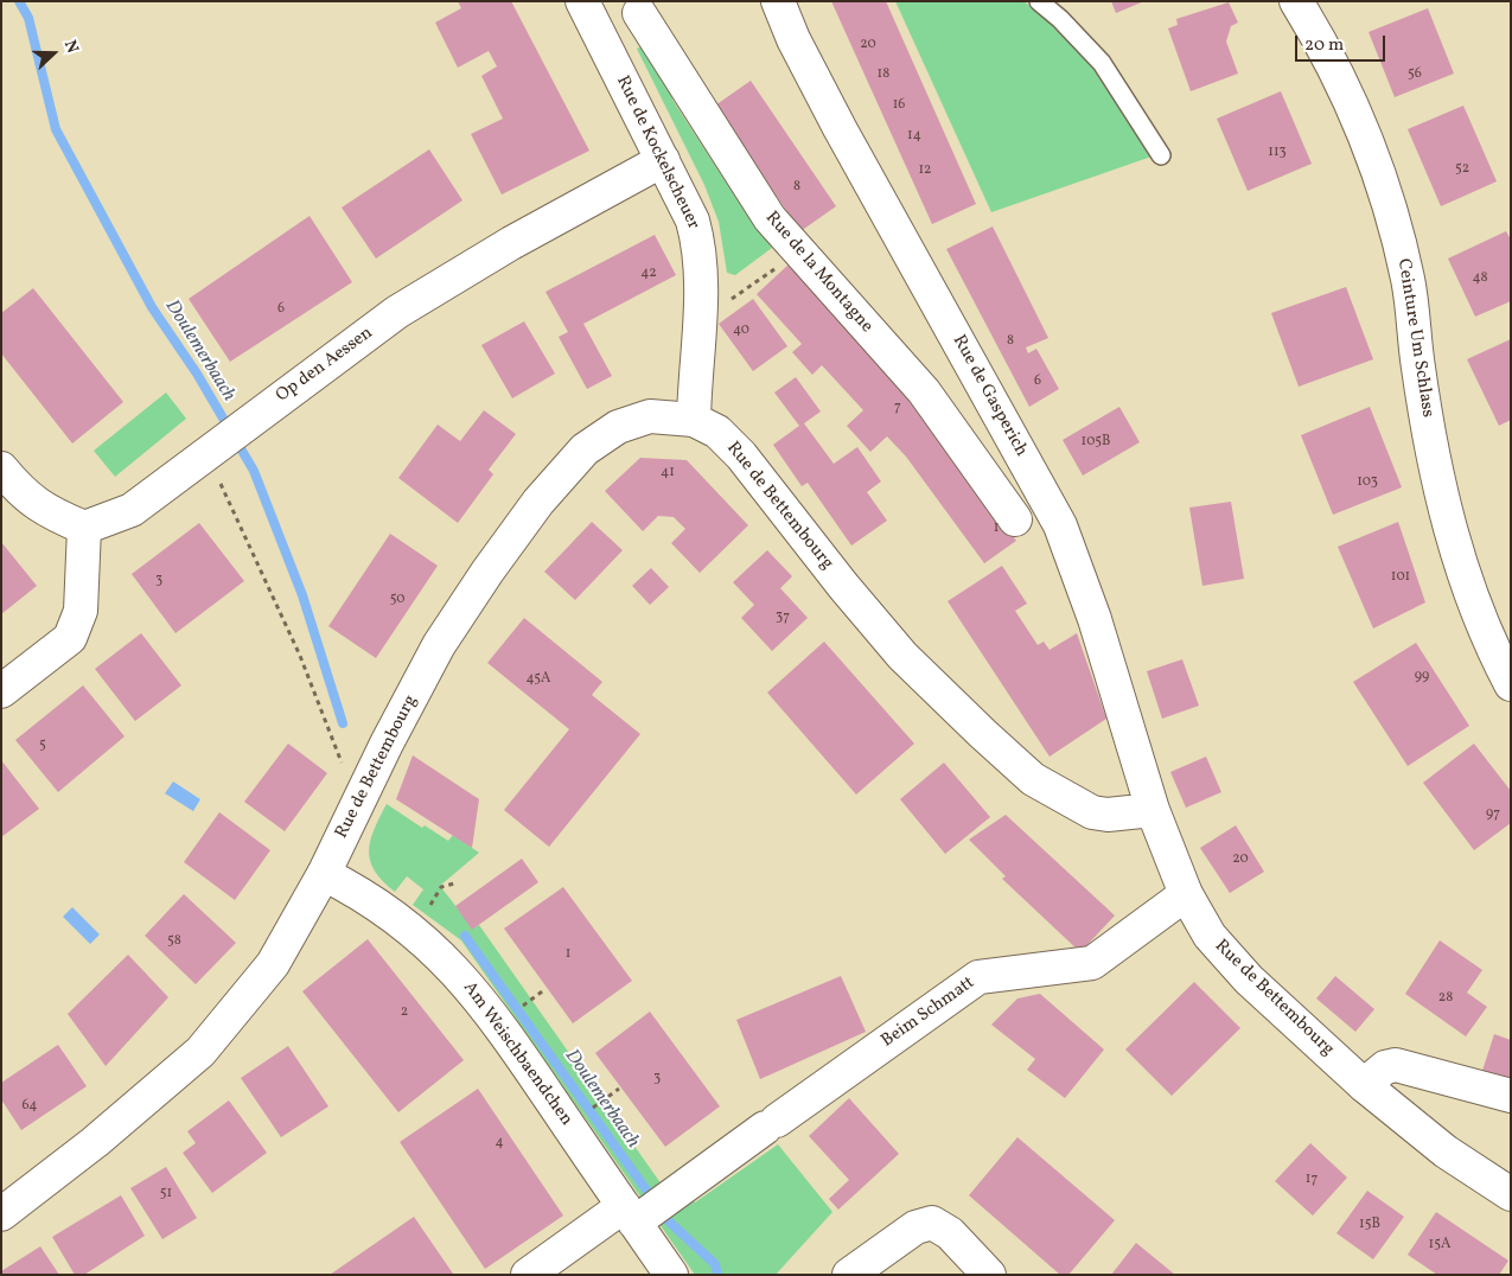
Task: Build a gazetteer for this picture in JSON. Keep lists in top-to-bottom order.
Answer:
{
  "streets": {
    "street": [
      "Rue de Kockelscheuer",
      "Rue de la Montagne",
      "Ceinture Um Schlass",
      "Op den Aessen",
      "Rue de Gasperich",
      "Rue de Bettembourg",
      "Beim Schmatt",
      "Am Weischbaendchen"
    ]
  },
  "crossings": [
    ["Rue de Kockelscheuer", "Rue de la Montagne"],
    ["Rue de Kockelscheuer", "Op den Aessen"],
    ["Rue de Kockelscheuer", "Rue de Bettembourg"],
    ["Rue de Gasperich", "Rue de Bettembourg"],
    ["Rue de Bettembourg", "Beim Schmatt"],
    ["Rue de Bettembourg", "Am Weischbaendchen"],
    ["Beim Schmatt", "Am Weischbaendchen"]
  ],
  "water": ["Doulemerbaach"],
  "house_numbers": [
    "20",
    "18",
    "56",
    "16",
    "14",
    "113",
    "52",
    "12",
    "8",
    "42",
    "48",
    "6",
    "40",
    "8",
    "6",
    "7",
    "105B",
    "41",
    "103",
    "1",
    "101",
    "3",
    "50",
    "37",
    "99",
    "45A",
    "5",
    "97",
    "20",
    "58",
    "1",
    "28",
    "2",
    "3",
    "64",
    "4",
    "17",
    "51",
    "15B",
    "15A"
  ],
  "scale_bar": "20 m",
  "north": "right"
}
